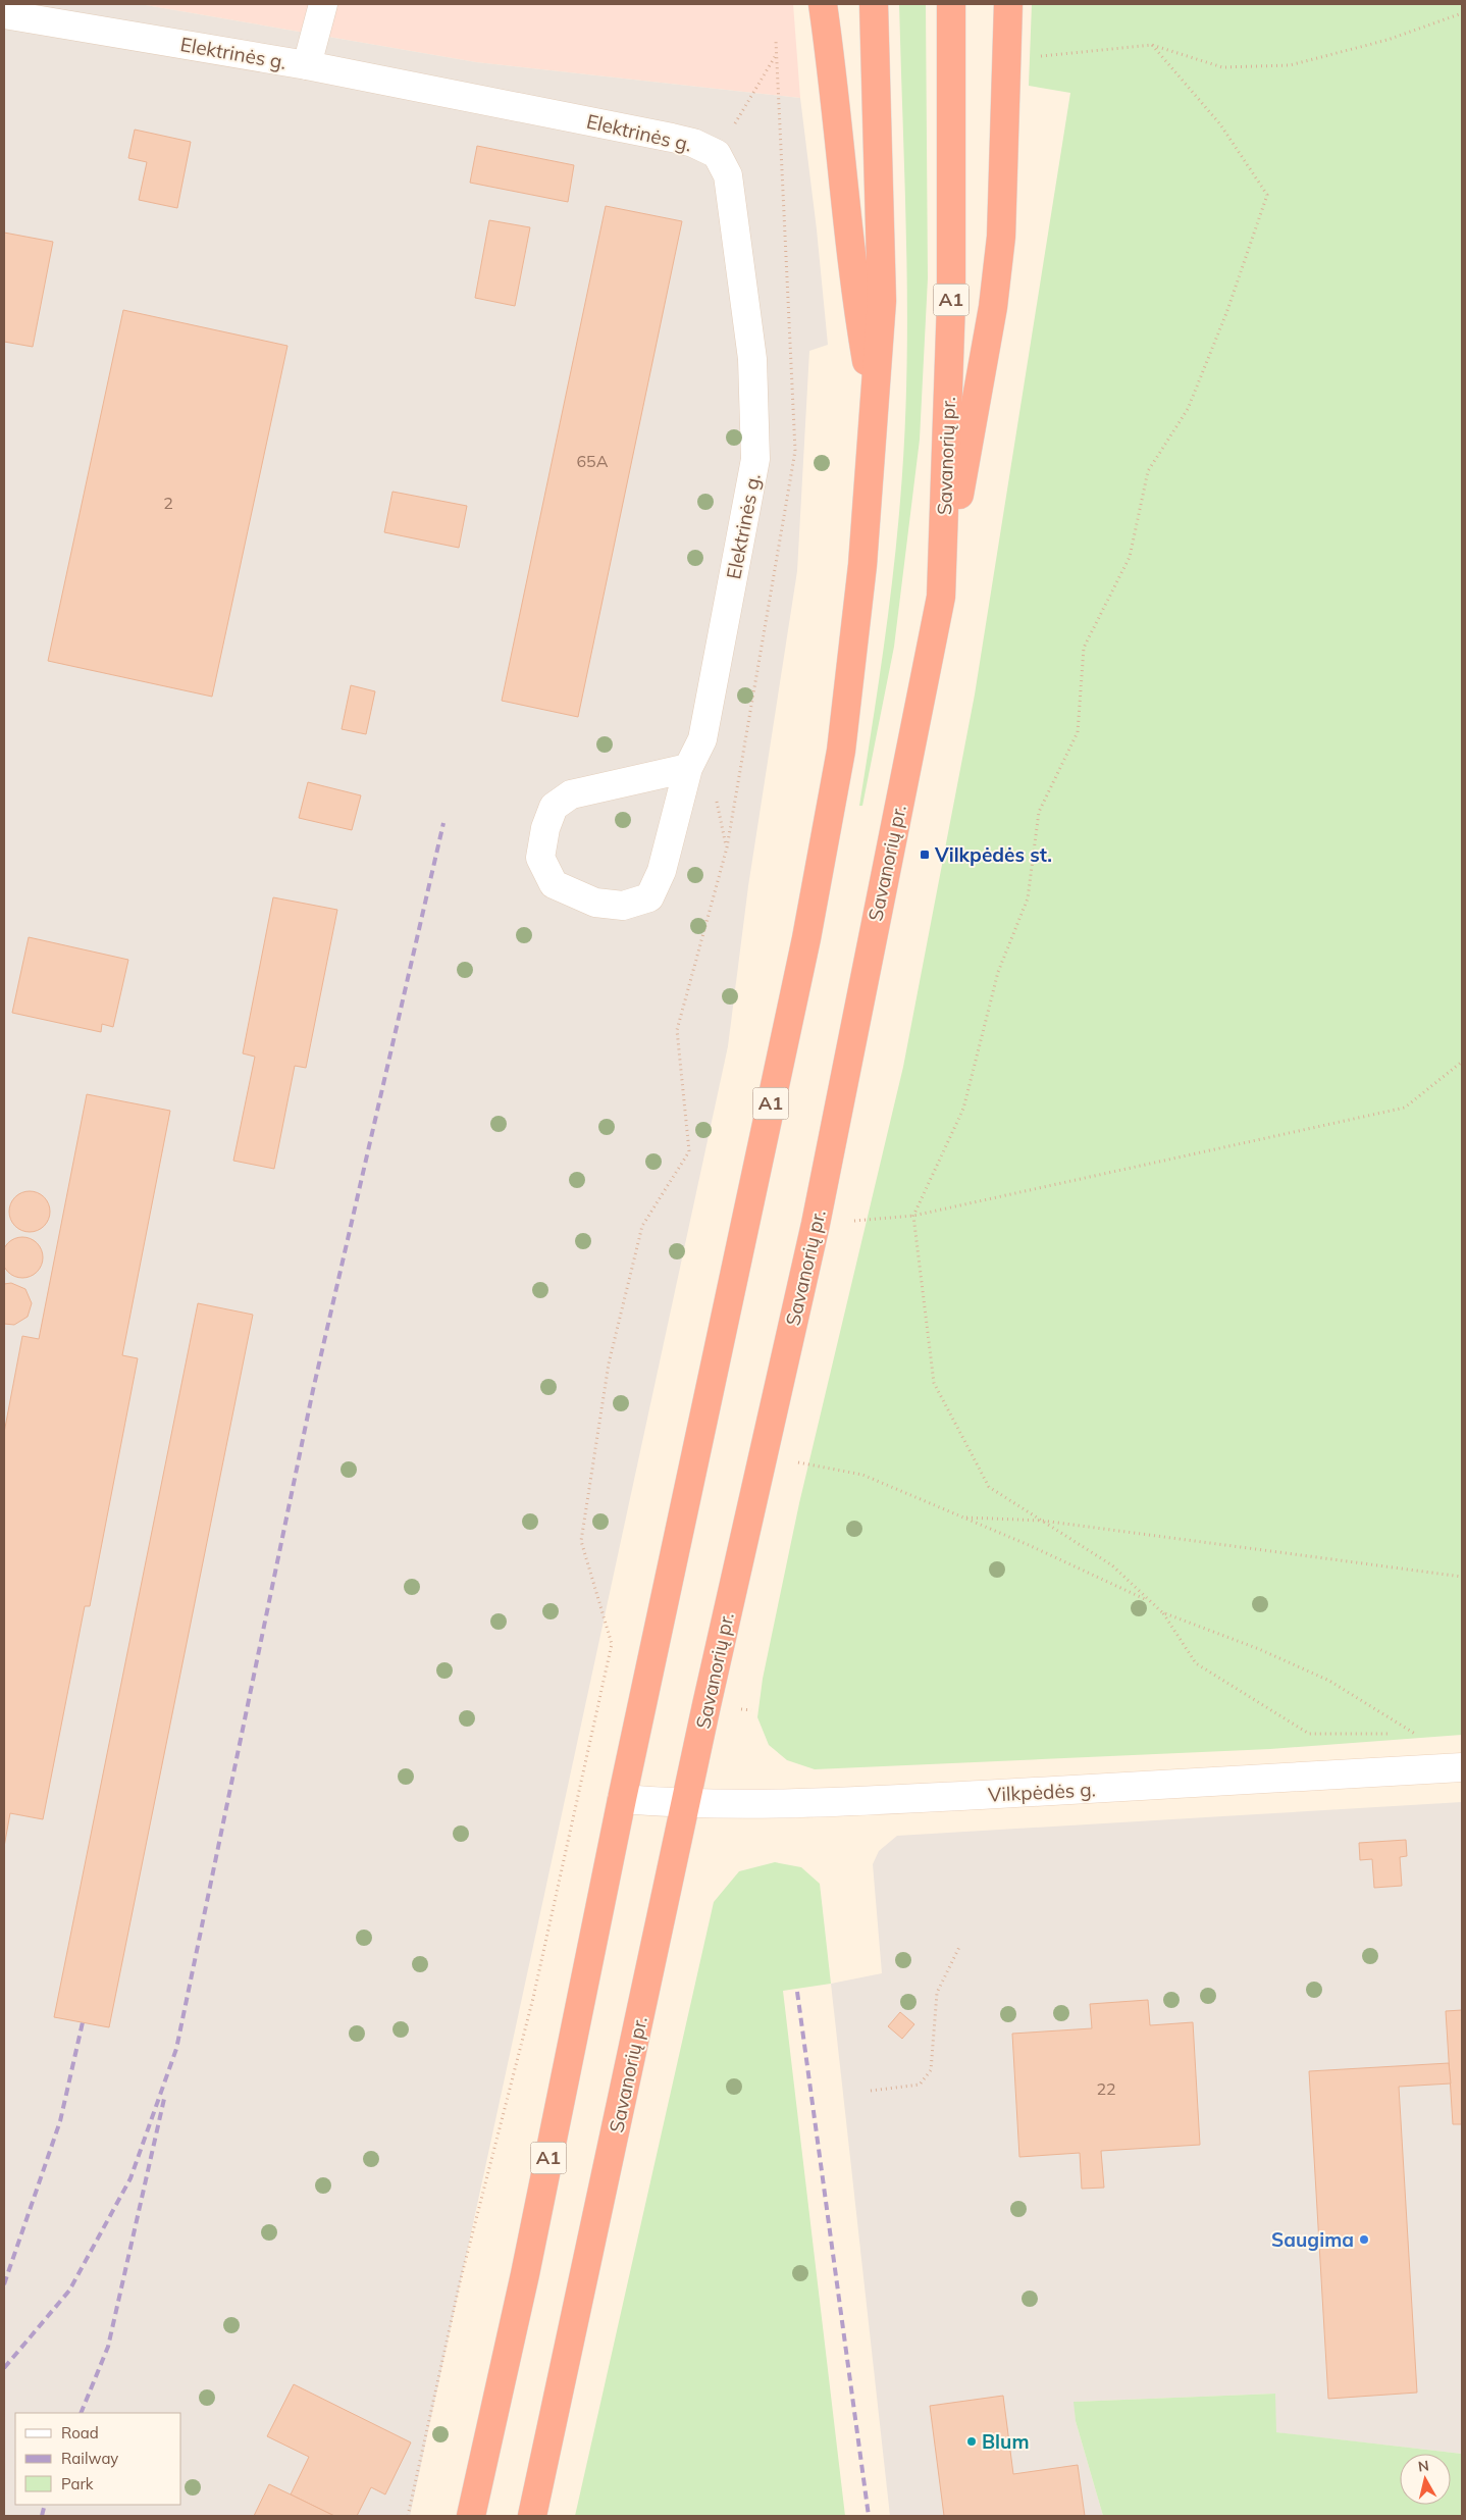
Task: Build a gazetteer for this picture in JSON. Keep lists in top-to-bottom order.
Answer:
{
  "streets": {
    "highway": ["A1", "Savanorių pr."],
    "street": ["Elektrinės g.", "Vilkpėdės g."]
  },
  "crossings": [
    ["A1", "Vilkpėdės g."],
    ["Savanorių pr.", "Vilkpėdės g."]
  ],
  "places": {
    "transit": ["Vilkpėdės st."],
    "other": ["Saugima", "Blum"]
  },
  "house_numbers": ["65A", "2", "22"],
  "legend": ["Road", "Railway", "Park"],
  "north": "top"
}
